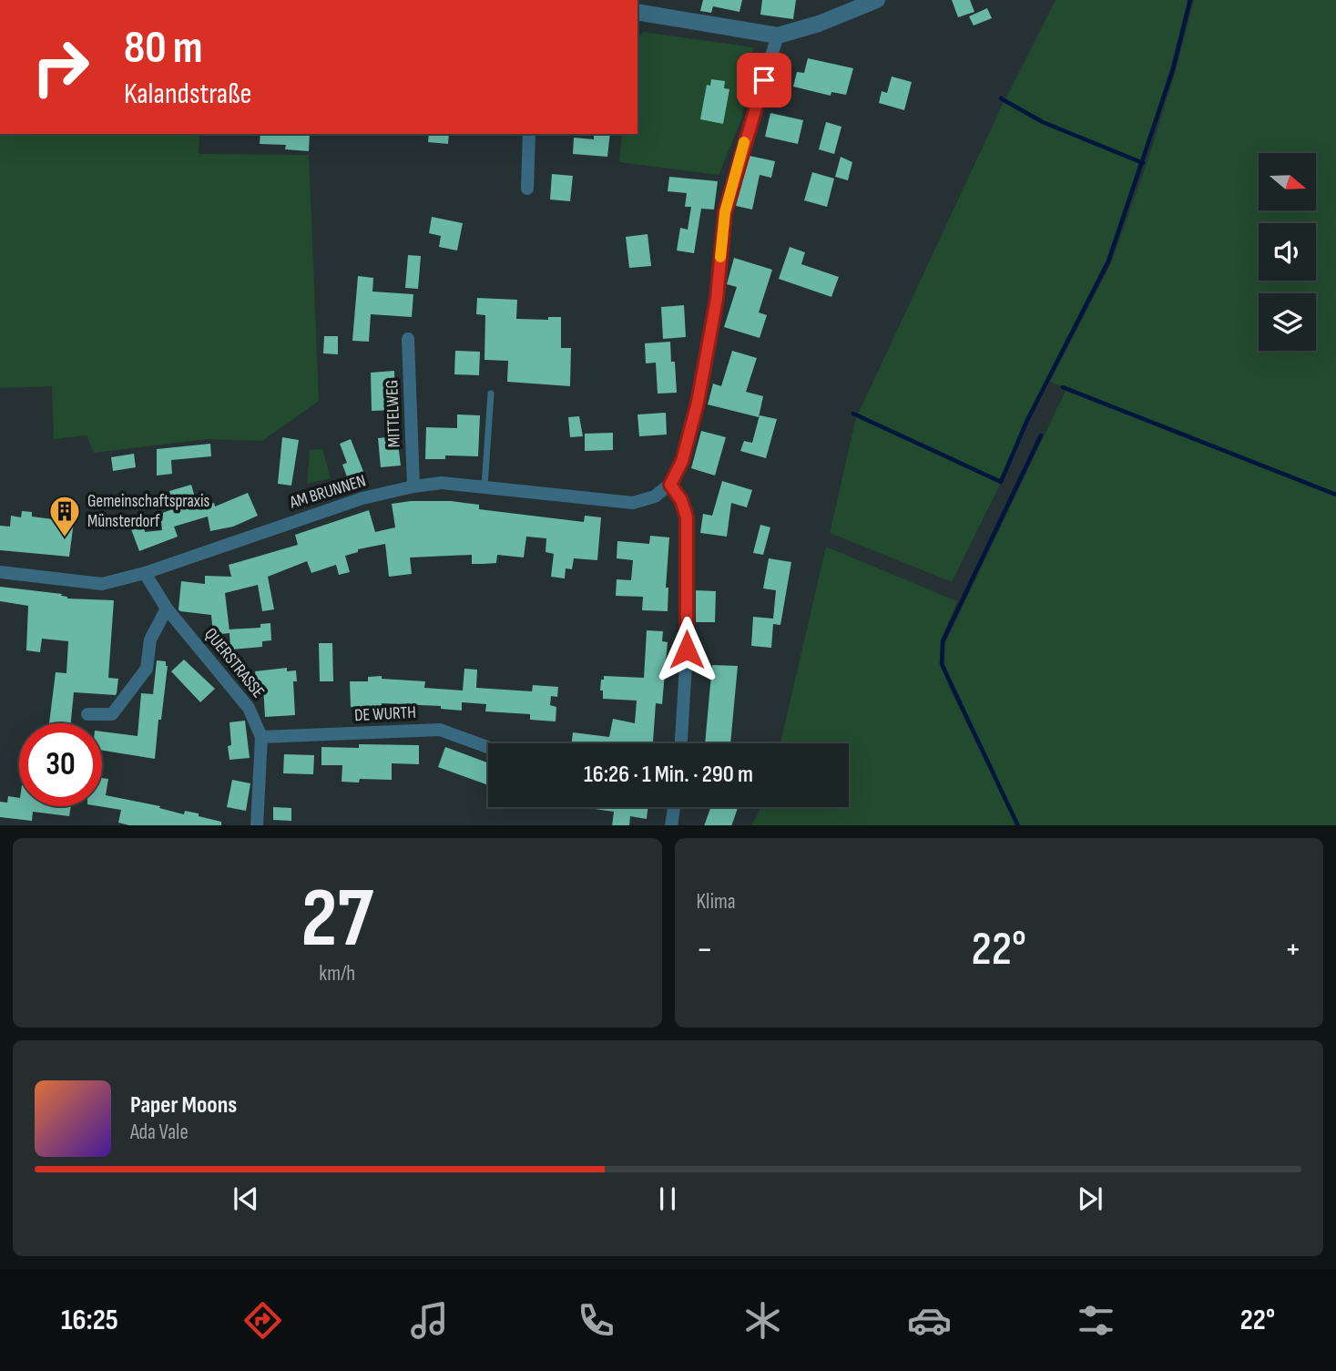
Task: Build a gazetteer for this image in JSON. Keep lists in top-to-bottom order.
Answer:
{
  "streets": {
    "street": [
      "MITTELWEG",
      "AM BRUNNEN",
      "QUERSTRASSE",
      "DE WURTH"
    ]
  },
  "crossings": [
    ["MITTELWEG", "AM BRUNNEN"],
    ["AM BRUNNEN", "QUERSTRASSE"],
    ["QUERSTRASSE", "DE WURTH"]
  ],
  "places": {
    "building": ["Gemeinschaftspraxis Münsterdorf"]
  },
  "north": "right",
  "page": {
    "turn": ["80 m", "Kalandstraße"],
    "limit": "30",
    "trip": "16:26 · 1 Min. · 290 m",
    "tile": [
      ["27", "km/h"],
      "Klima"
    ],
    "heat": ["−", "22°", "+"],
    "song": ["Paper Moons", "Ada Vale"],
    "tabs": ["16:25", "22°"]
  }
}
